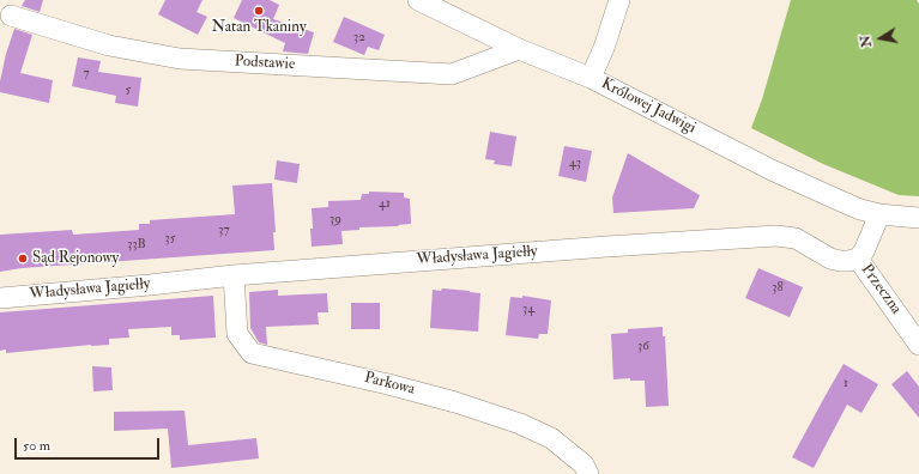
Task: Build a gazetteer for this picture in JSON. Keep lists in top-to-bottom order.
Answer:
{
  "streets": {
    "street": [
      "Podstawie",
      "Królowej Jadwigi",
      "Władysława Jagiełły",
      "Przeczna",
      "Parkowa"
    ]
  },
  "crossings": [
    ["Podstawie", "Królowej Jadwigi"],
    ["Władysława Jagiełły", "Przeczna"],
    ["Władysława Jagiełły", "Parkowa"]
  ],
  "places": ["Natan Tkaniny", "Sąd Rejonowy"],
  "house_numbers": [
    "32",
    "7",
    "5",
    "43",
    "41",
    "39",
    "37",
    "35",
    "33B",
    "38",
    "34",
    "36",
    "1"
  ],
  "scale_bar": "50 m",
  "north": "left"
}
